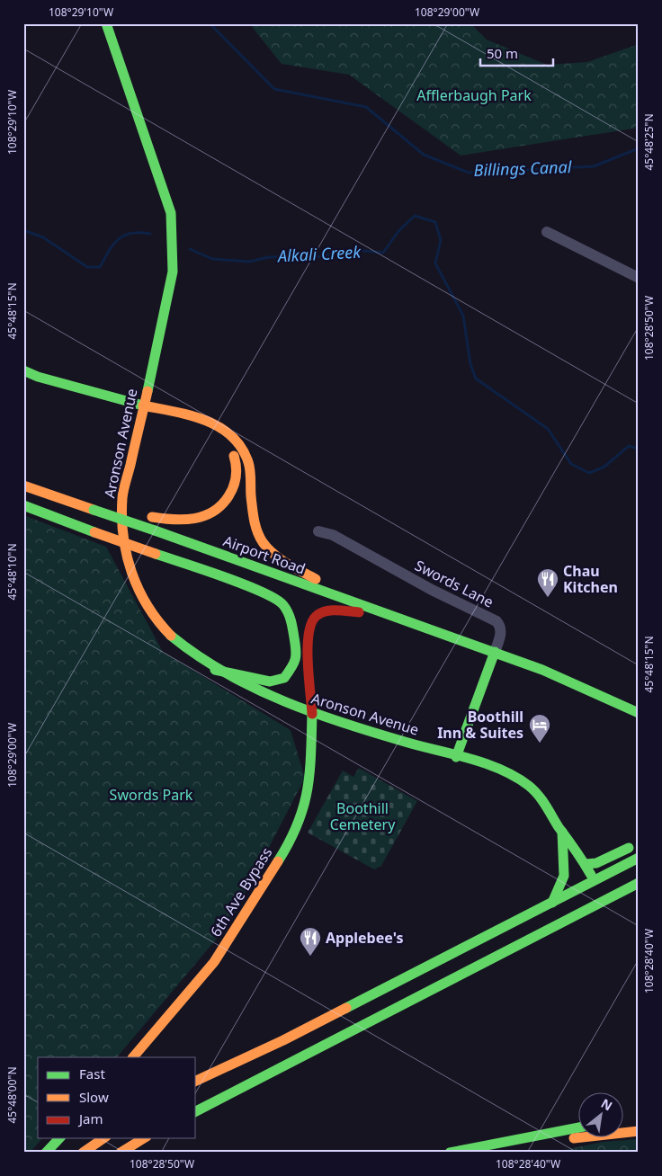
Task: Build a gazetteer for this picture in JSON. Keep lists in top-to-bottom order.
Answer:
{
  "streets": {
    "main road": [
      "Aronson Avenue",
      "Airport Road",
      "Swords Lane",
      "6th Ave Bypass"
    ]
  },
  "crossings": [
    ["Aronson Avenue", "Swords Lane"],
    ["Aronson Avenue", "6th Ave Bypass"],
    ["Airport Road", "Swords Lane"],
    ["Airport Road", "6th Ave Bypass"]
  ],
  "water": ["Billings Canal", "Alkali Creek"],
  "parks": ["Afflerbaugh Park", "Swords Park", "Boothill Cemetery"],
  "places": {
    "restaurant": ["Chau Kitchen", "Applebee's"],
    "hotel": ["Boothill Inn & Suites"]
  },
  "legend": ["Fast", "Slow", "Jam"],
  "scale_bar": "50 m",
  "north": "top right",
  "coordinates": [
    "108°29'10\"W",
    "108°29'00\"W",
    "45°48'25\"N",
    "45°48'15\"N",
    "108°28'50\"W",
    "45°48'10\"N",
    "108°28'40\"W",
    "45°48'00\"N"
  ]
}
